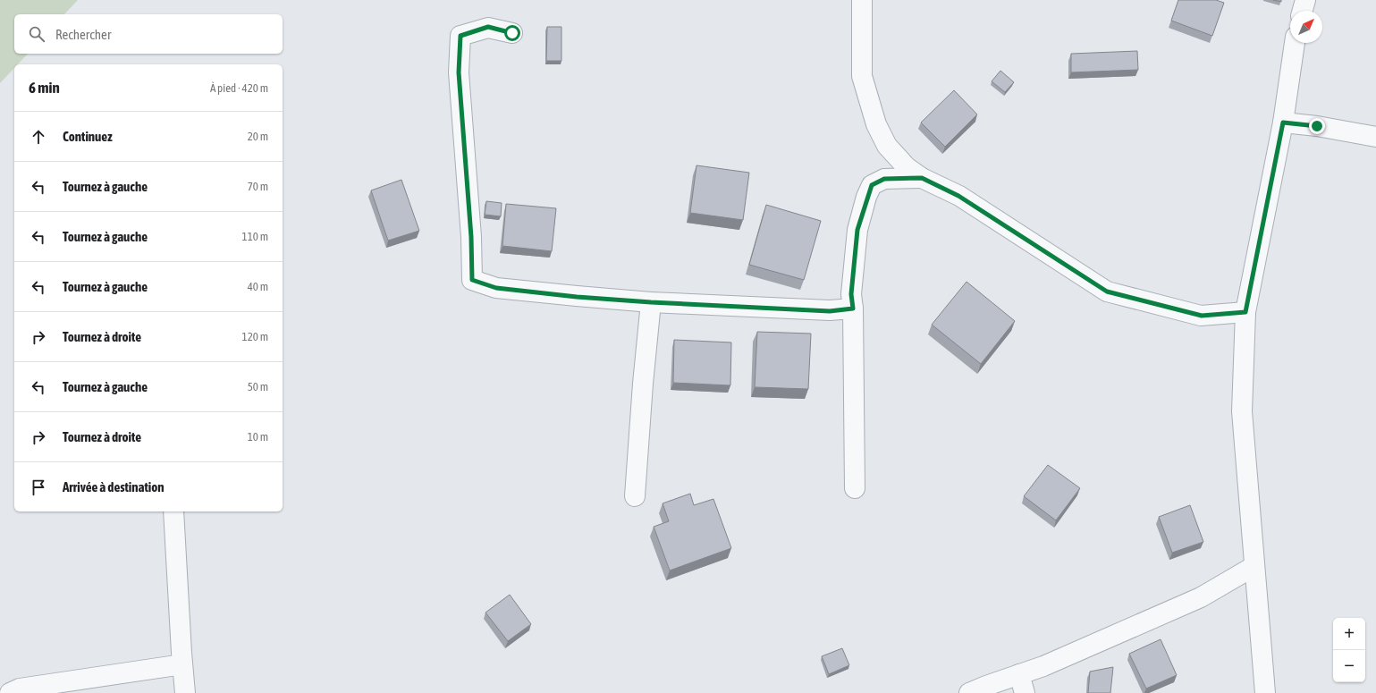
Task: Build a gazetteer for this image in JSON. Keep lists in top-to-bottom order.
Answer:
{
  "north": "top right",
  "page": {
    "search": "Rechercher",
    "heading": ["6 min", "À pied · 420 m"],
    "list": [
      ["Continuez", "20 m"],
      ["Tournez à gauche", "70 m"],
      ["Tournez à gauche", "110 m"],
      ["Tournez à gauche", "40 m"],
      ["Tournez à droite", "120 m"],
      ["Tournez à gauche", "50 m"],
      ["Tournez à droite", "10 m"],
      "Arrivée à destination"
    ],
    "map_buttons": ["+", "−"]
  }
}
